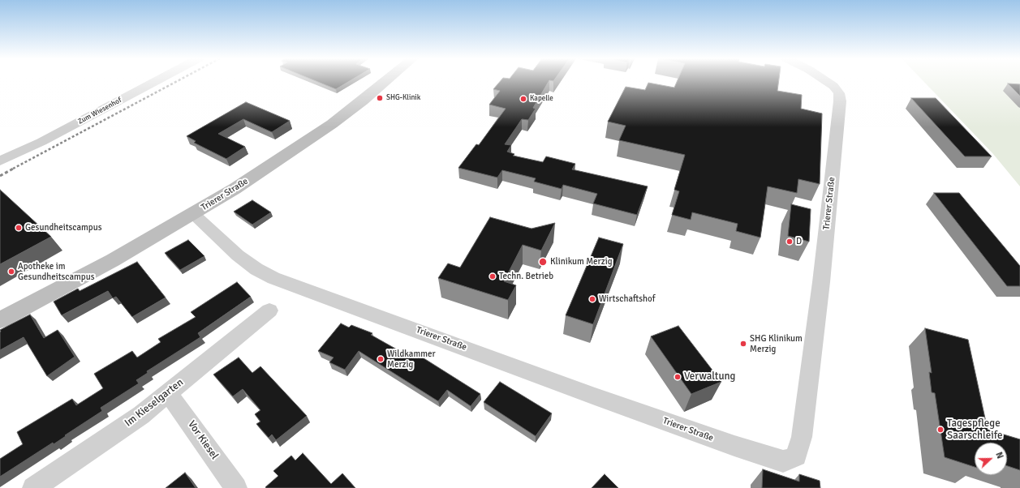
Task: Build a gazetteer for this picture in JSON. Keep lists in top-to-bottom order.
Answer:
{
  "streets": {
    "street": [
      "Zum Wiesenhof",
      "Trierer Straße",
      "Im Kieselgarten",
      "Vor Kiesel"
    ]
  },
  "crossings": [
    ["Im Kieselgarten", "Vor Kiesel"]
  ],
  "places": [
    "SHG-Klinik",
    "Kapelle",
    "Gesundheitscampus",
    "D",
    "Klinikum Merzig",
    "Apotheke im Gesundheitscampus",
    "Techn. Betrieb",
    "Wirtschaftshof",
    "SHG Klinikum Merzig",
    "Wildkammer Merzig",
    "Verwaltung",
    "Tagespflege Saarschleife"
  ],
  "north": "right"
}
